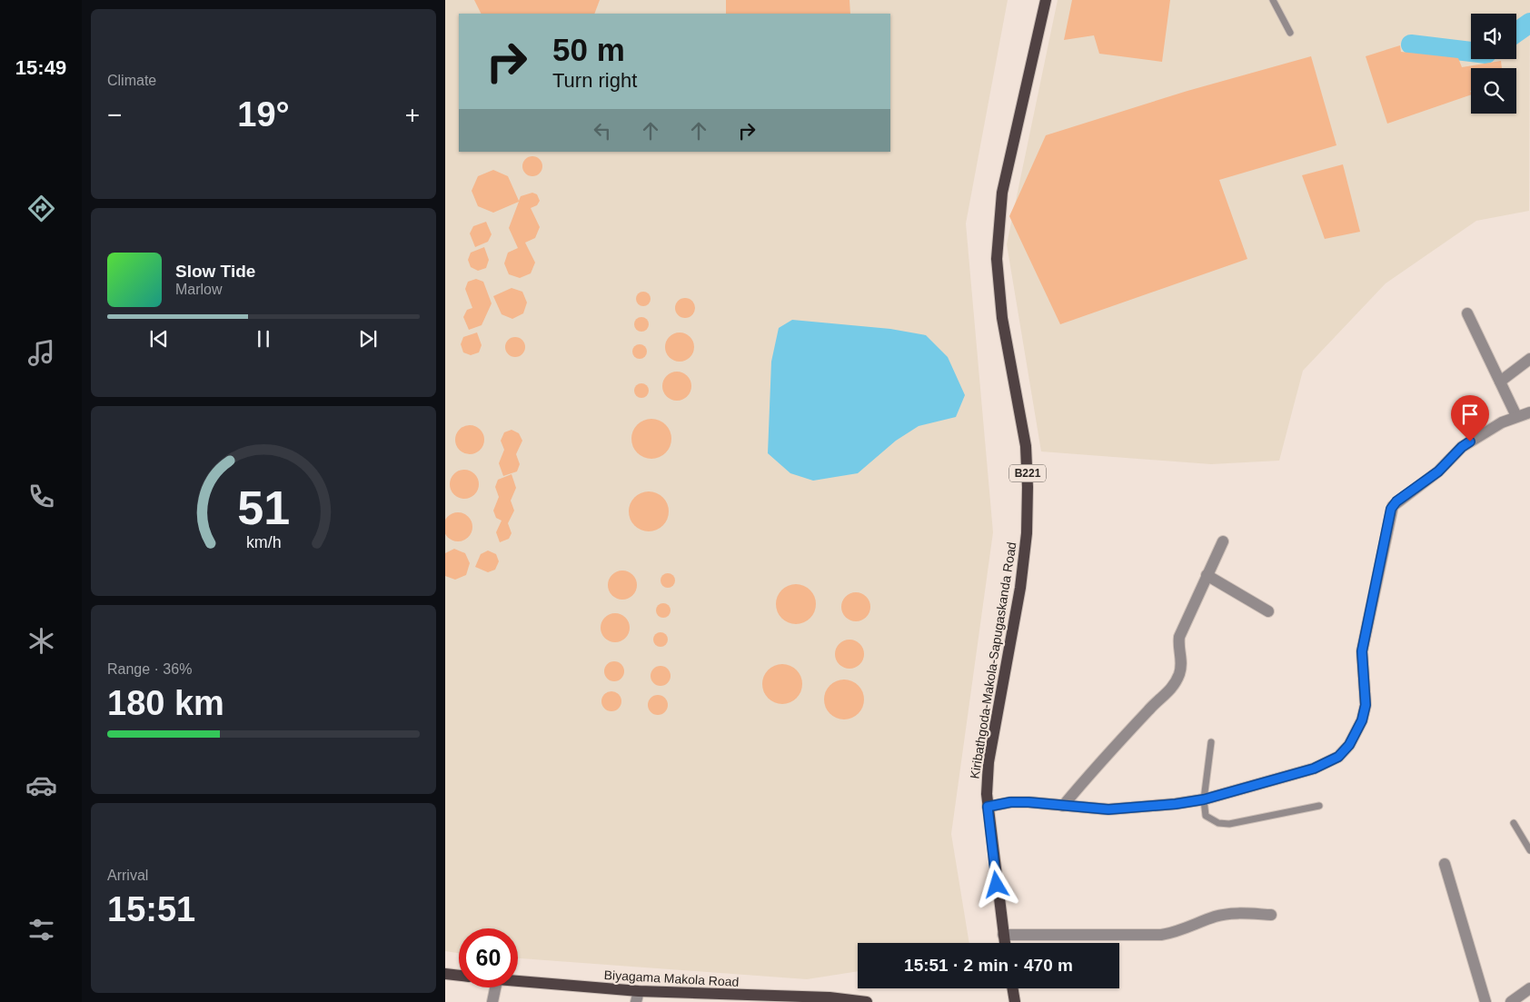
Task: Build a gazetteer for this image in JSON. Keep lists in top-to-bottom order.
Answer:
{
  "streets": {
    "main road": ["B221", "Kiribathgoda-Makola-Sapugaskanda Road", "Biyagama Makola Road"]
  },
  "page": {
    "tabs": "15:49",
    "tile": [
      "Climate",
      ["Range · 36%", "180 km"],
      ["Arrival", "15:51"]
    ],
    "turn": ["50 m", "Turn right"],
    "heat": ["−", "19°", "+"],
    "song": ["Slow Tide", "Marlow"],
    "limit": "60",
    "trip": "15:51 · 2 min · 470 m",
    "gauge": ["51", "km/h"]
  }
}
